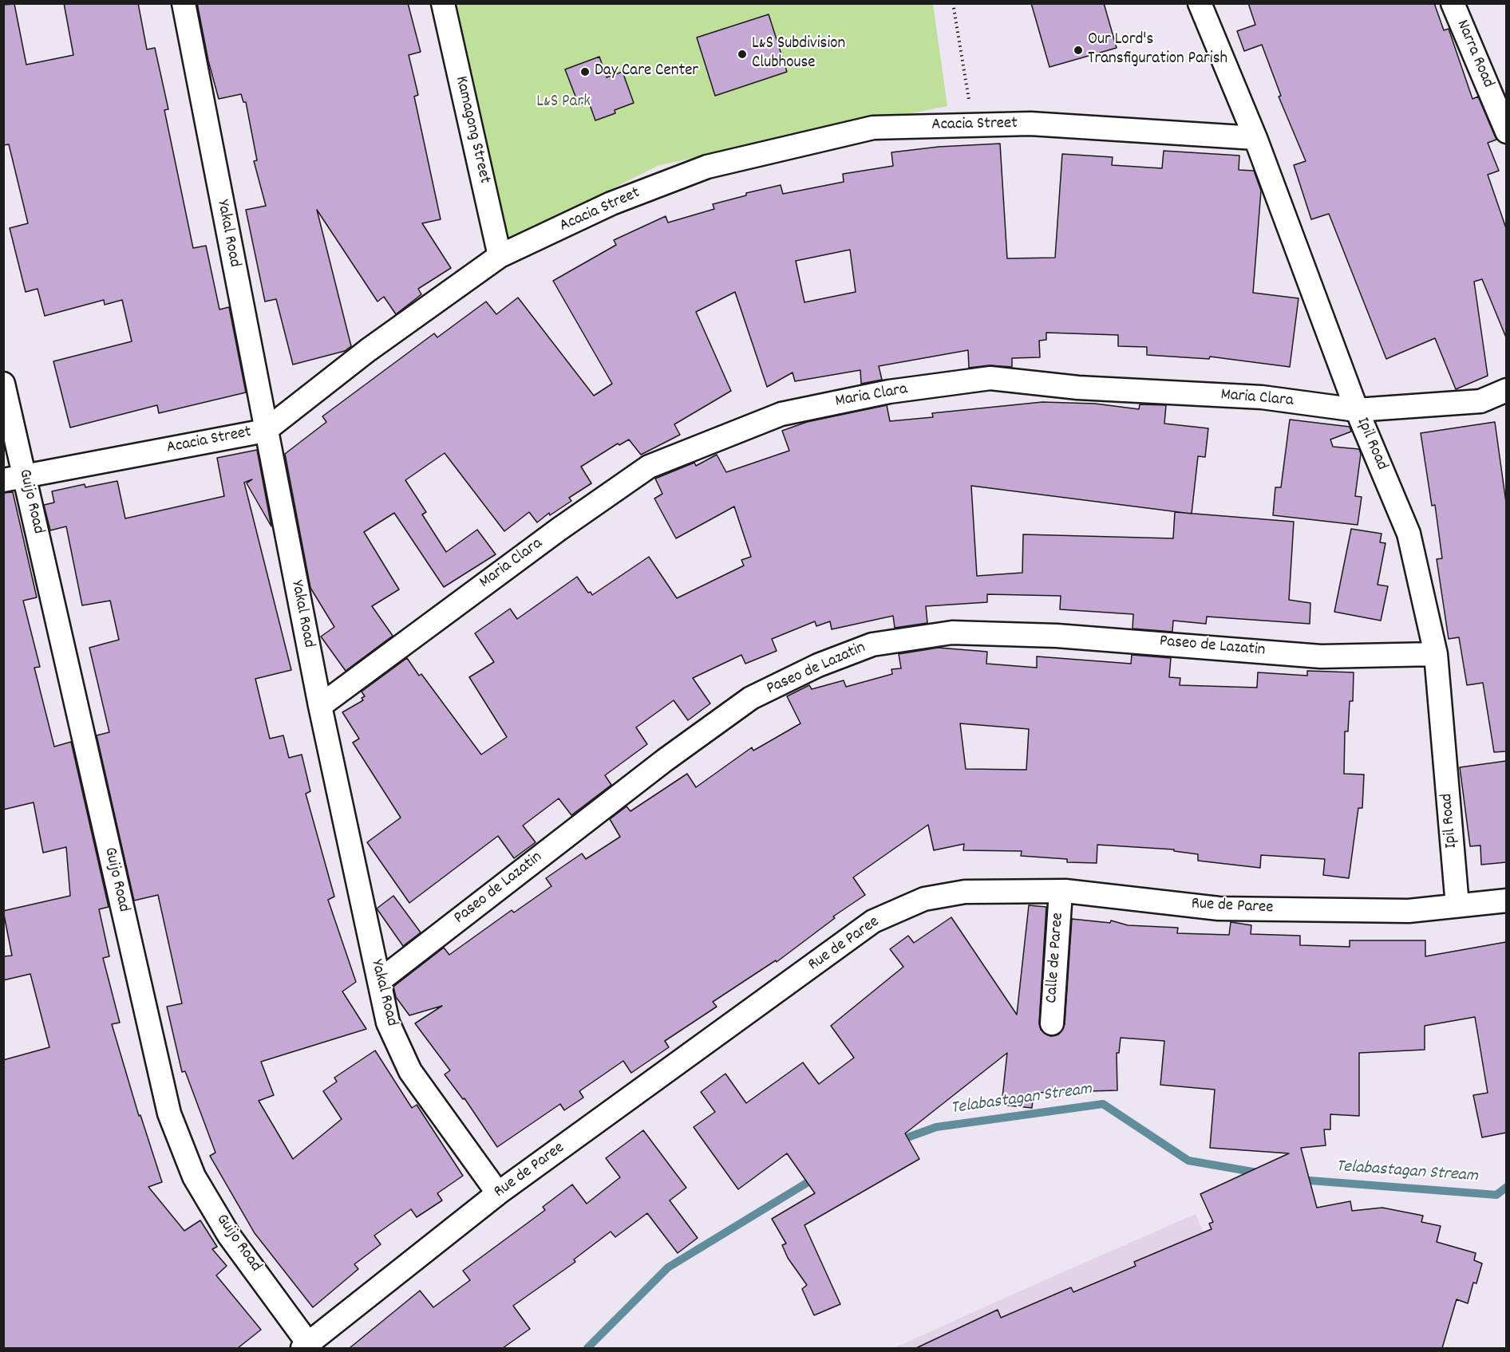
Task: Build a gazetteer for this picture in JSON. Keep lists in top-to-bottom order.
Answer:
{
  "streets": {
    "street": [
      "Narra Road",
      "Acacia Street",
      "Kamagong Street",
      "Yakal Road",
      "Maria Clara",
      "Ipil Road",
      "Guijo Road",
      "Paseo de Lazatin",
      "Rue de Paree",
      "Calle de Paree"
    ]
  },
  "crossings": [
    ["Acacia Street", "Kamagong Street"],
    ["Acacia Street", "Yakal Road"],
    ["Acacia Street", "Ipil Road"],
    ["Acacia Street", "Guijo Road"],
    ["Yakal Road", "Maria Clara"],
    ["Yakal Road", "Paseo de Lazatin"],
    ["Yakal Road", "Rue de Paree"],
    ["Maria Clara", "Ipil Road"],
    ["Ipil Road", "Paseo de Lazatin"],
    ["Ipil Road", "Rue de Paree"],
    ["Guijo Road", "Rue de Paree"],
    ["Rue de Paree", "Calle de Paree"]
  ],
  "water": ["Telabastagan Stream"],
  "parks": ["L&S Park"],
  "places": ["Our Lord's Transfiguration Parish", "L&S Subdivision Clubhouse", "Day Care Center"]
}
